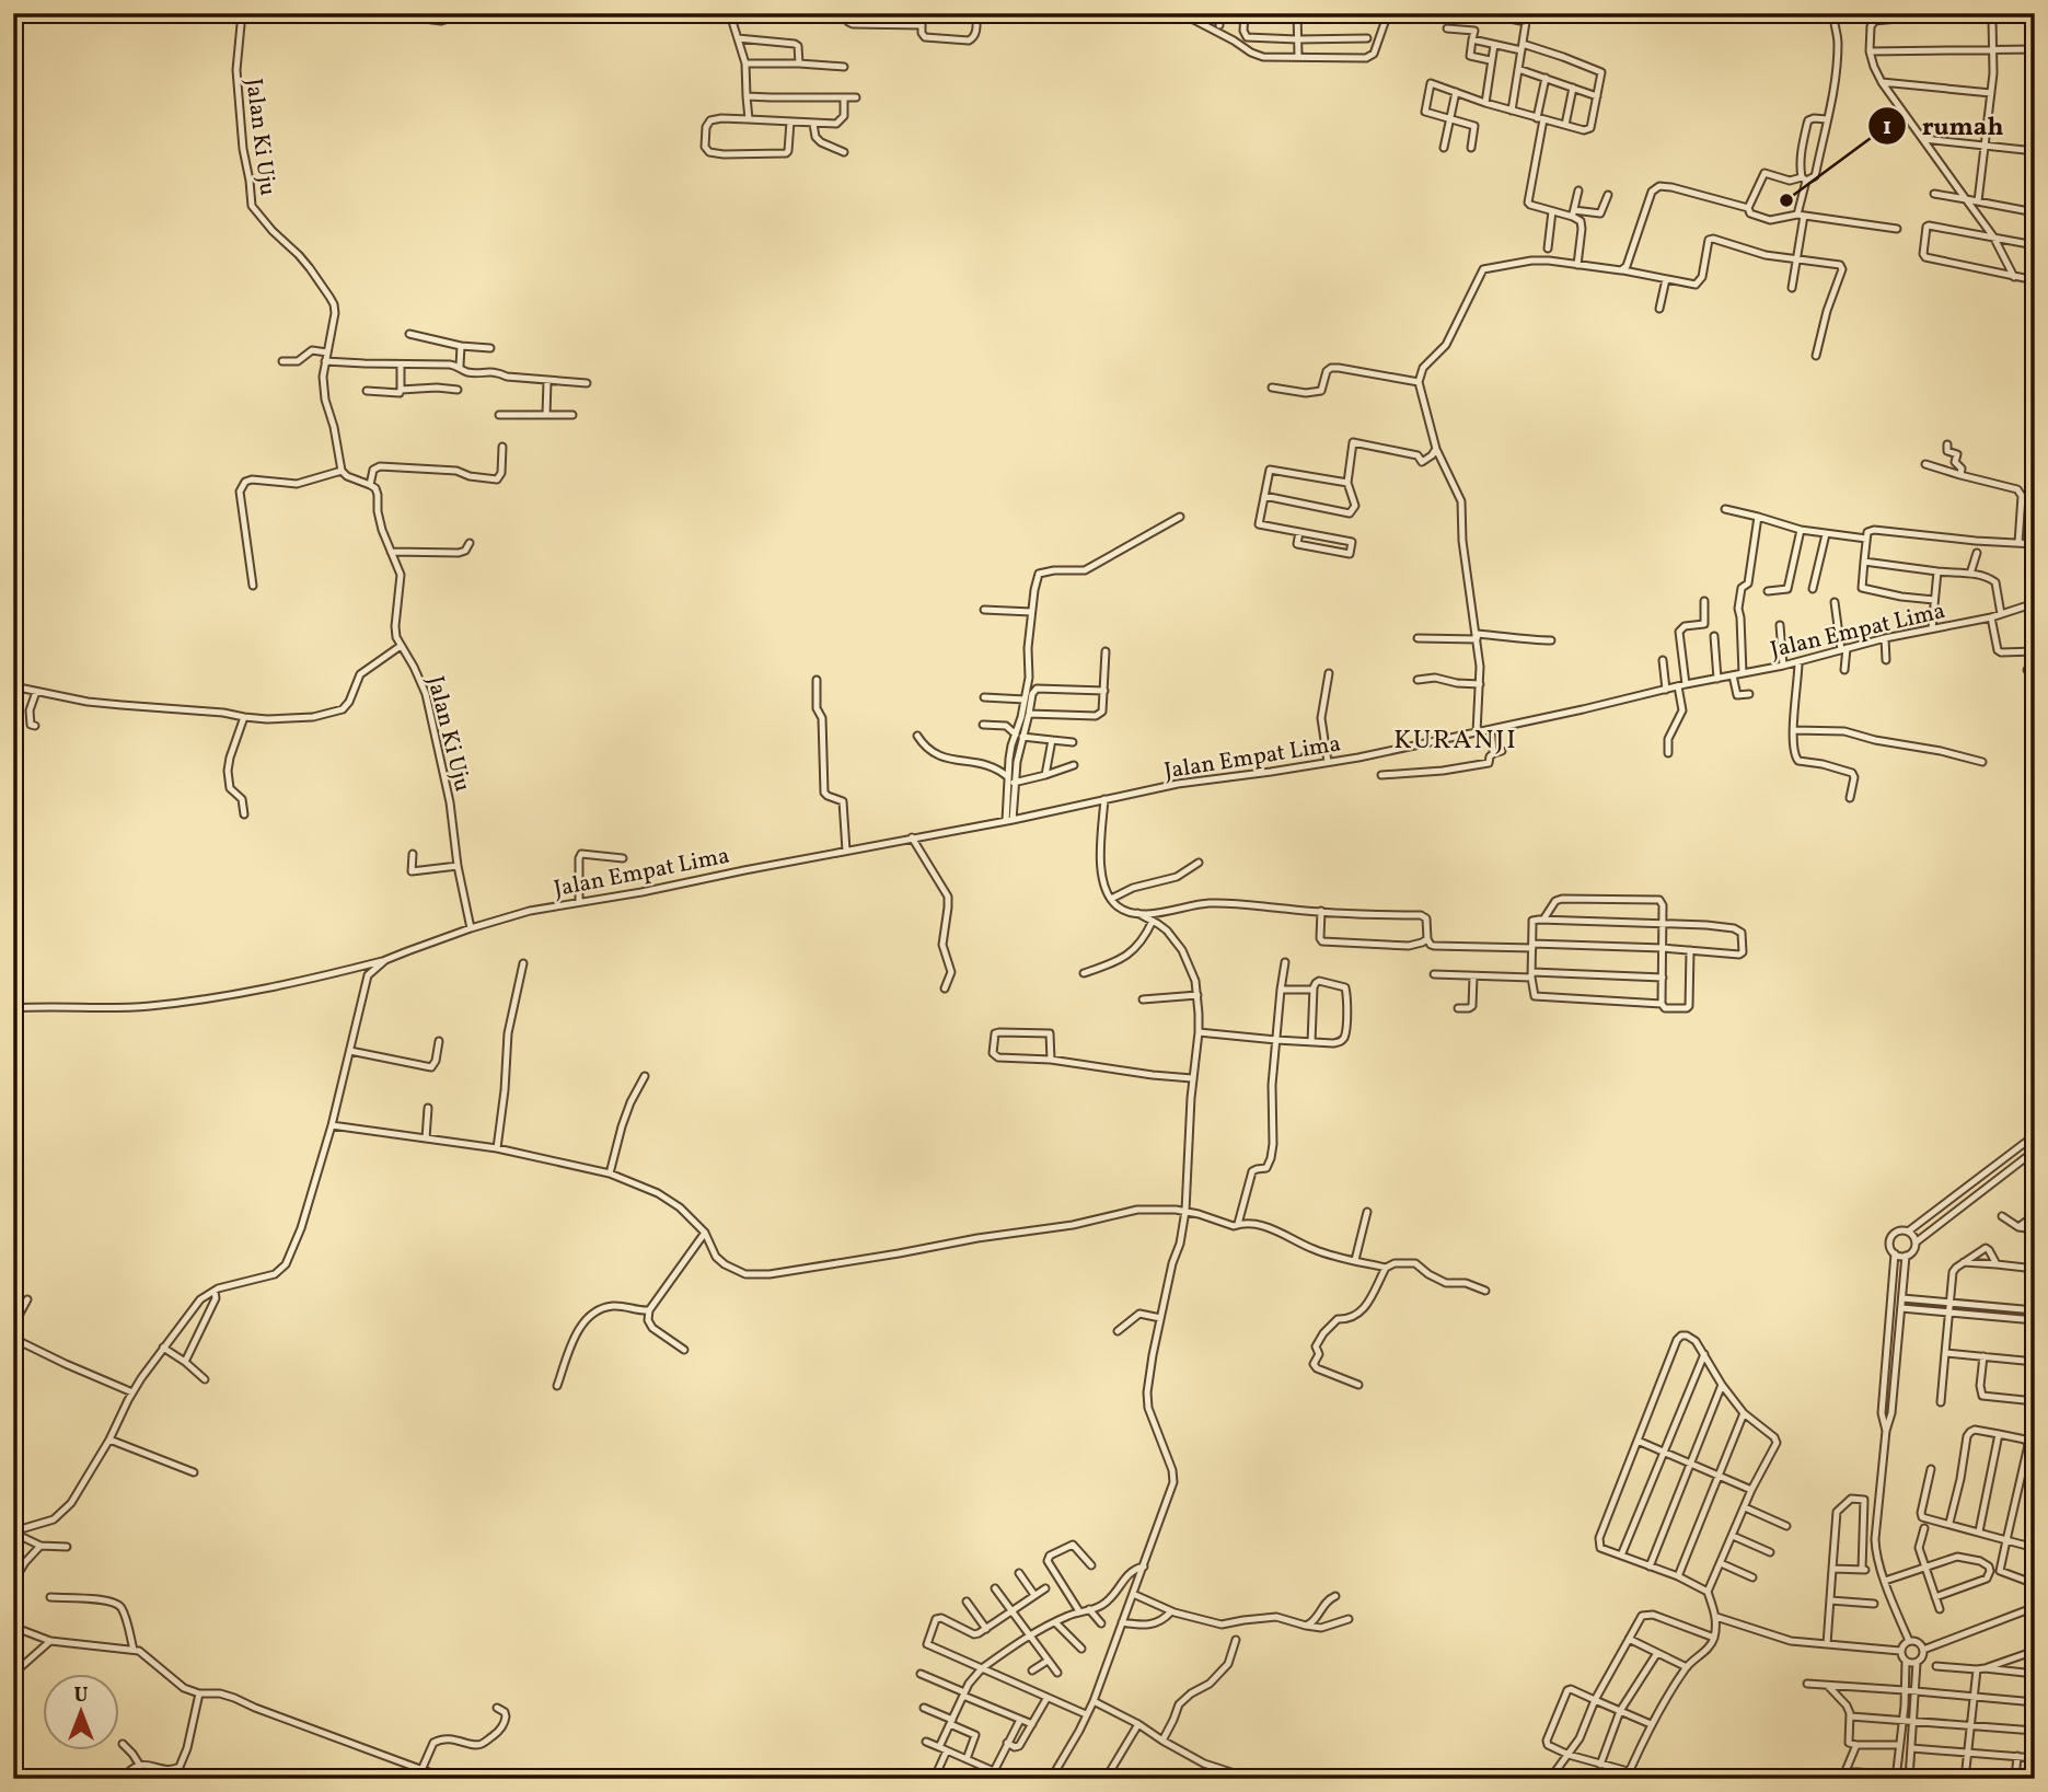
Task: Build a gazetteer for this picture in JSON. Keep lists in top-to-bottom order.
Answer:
{
  "streets": {
    "street": ["Jalan Ki Uju", "Jalan Empat Lima"]
  },
  "crossings": [
    ["Jalan Ki Uju", "Jalan Empat Lima"]
  ],
  "districts": ["KURANJI"],
  "places": ["rumah"],
  "north": "top"
}
